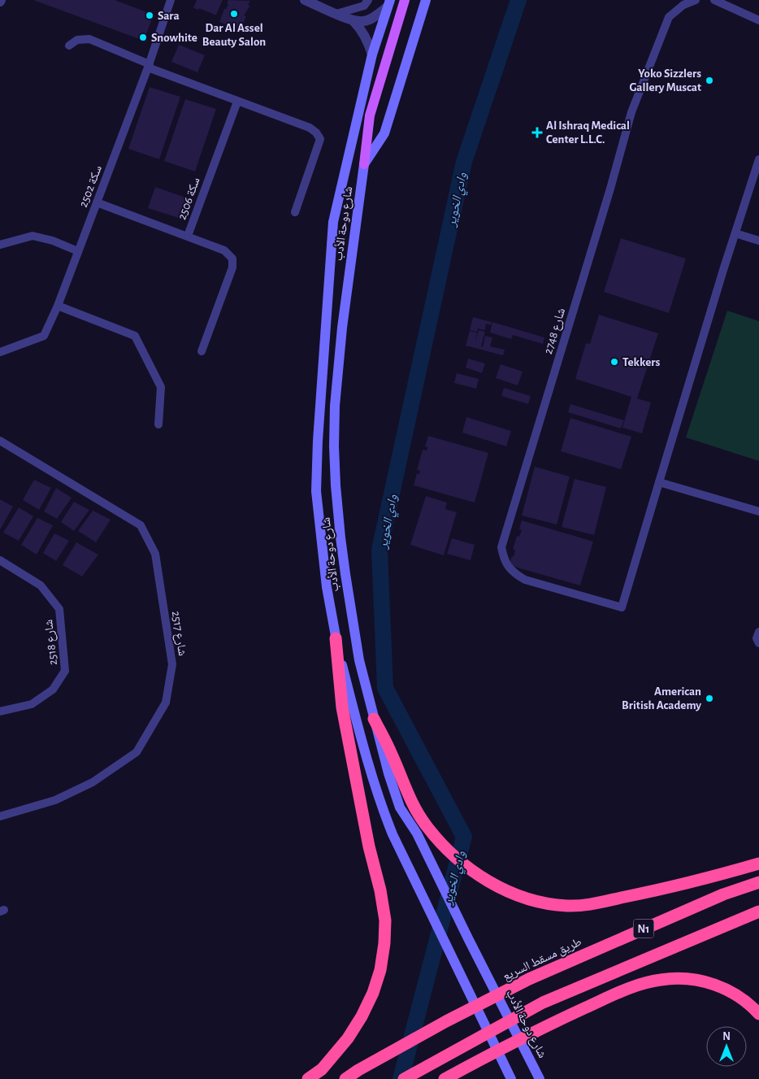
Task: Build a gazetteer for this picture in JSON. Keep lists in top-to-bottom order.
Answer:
{
  "streets": {
    "highway": ["N1", "طريق مسقط السريع"],
    "main road": ["شارع دوحة الأدب"],
    "street": [
      "2502 سكة",
      "سكة 2506",
      "شارع 2748",
      "2517 شارع",
      "2518 شارع"
    ]
  },
  "crossings": [
    ["2502 سكة", "سكة 2506"]
  ],
  "water": ["وادي الخوير"],
  "places": {
    "other": [
      "Dar Al Assel Beauty Salon",
      "Sara",
      "Snowhite",
      "Yoko Sizzlers Gallery Muscat",
      "Tekkers",
      "American British Academy"
    ],
    "health": ["Al Ishraq Medical Center L.L.C."]
  },
  "north": "top"
}
